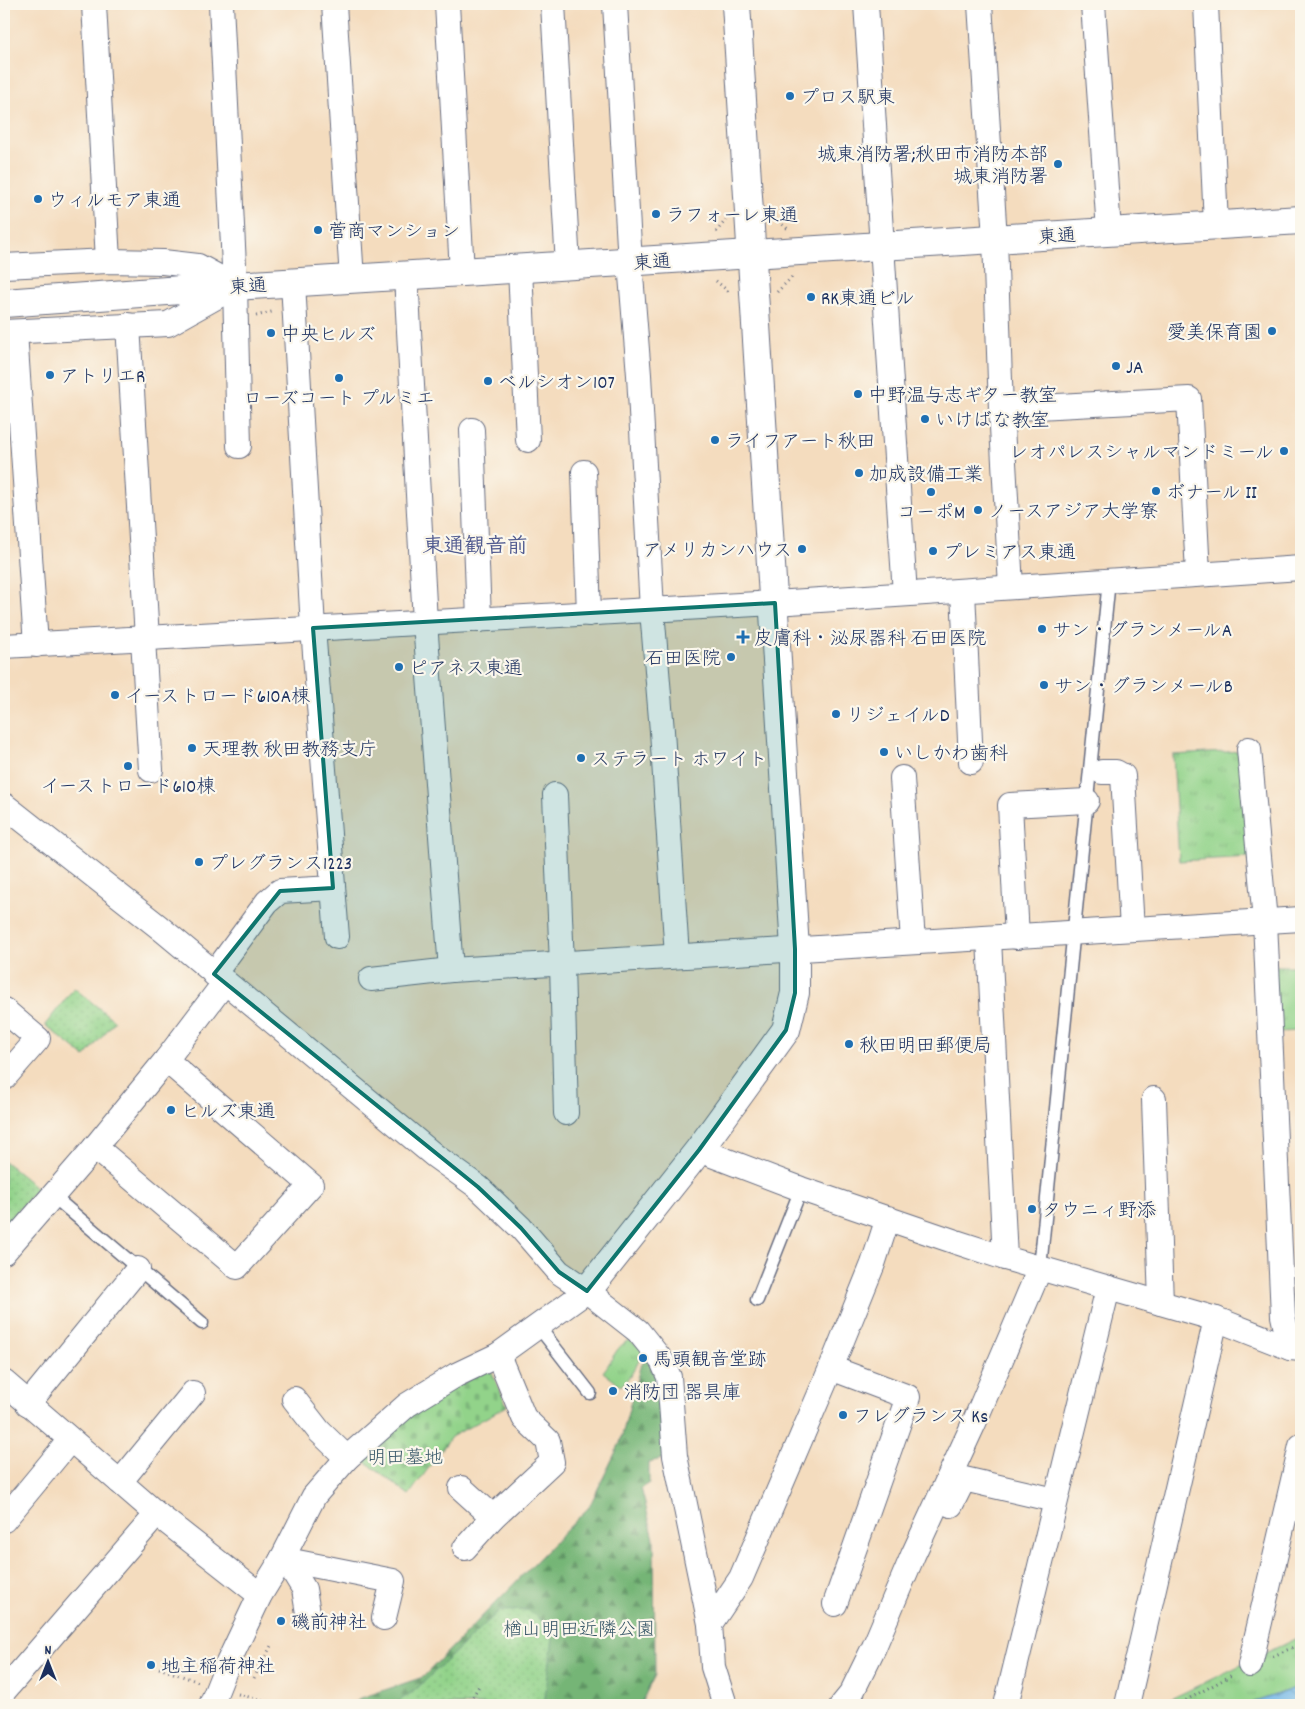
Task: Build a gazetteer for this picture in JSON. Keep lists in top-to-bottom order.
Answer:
{
  "streets": {
    "street": ["東通"]
  },
  "districts": ["東通観音前"],
  "parks": ["明田墓地", "楢山明田近隣公園"],
  "places": {
    "other": [
      "プロス駅東",
      "城東消防署;秋田市消防本部 城東消防署",
      "ウィルモア東通",
      "ラフォーレ東通",
      "菅商マンション",
      "RK東通ビル",
      "愛美保育園",
      "中央ヒルズ",
      "JA",
      "アトリエR",
      "ローズコート プルミエ",
      "ベルシオン107",
      "中野温与志ギター教室",
      "いけばな教室",
      "ライフアート秋田",
      "レオパレスシャルマンドミール",
      "加成設備工業",
      "ボナール II",
      "コーポM",
      "ノースアジア大学寮",
      "アメリカンハウス",
      "プレミアス東通",
      "サン・グランメールA",
      "石田医院",
      "ピアネス東通",
      "サン・グランメールB",
      "イーストロード610A棟",
      "リジェイルD",
      "天理教 秋田教務支庁",
      "いしかわ歯科",
      "ステラート ホワイト",
      "イーストロード610棟",
      "プレグランス1223",
      "秋田明田郵便局",
      "ヒルズ東通",
      "タウニィ野添",
      "馬頭観音堂跡",
      "消防団 器具庫",
      "フレグランス Ks",
      "磯前神社",
      "地主稲荷神社"
    ],
    "health": ["皮膚科・泌尿器科 石田医院"]
  },
  "north": "top"
}
